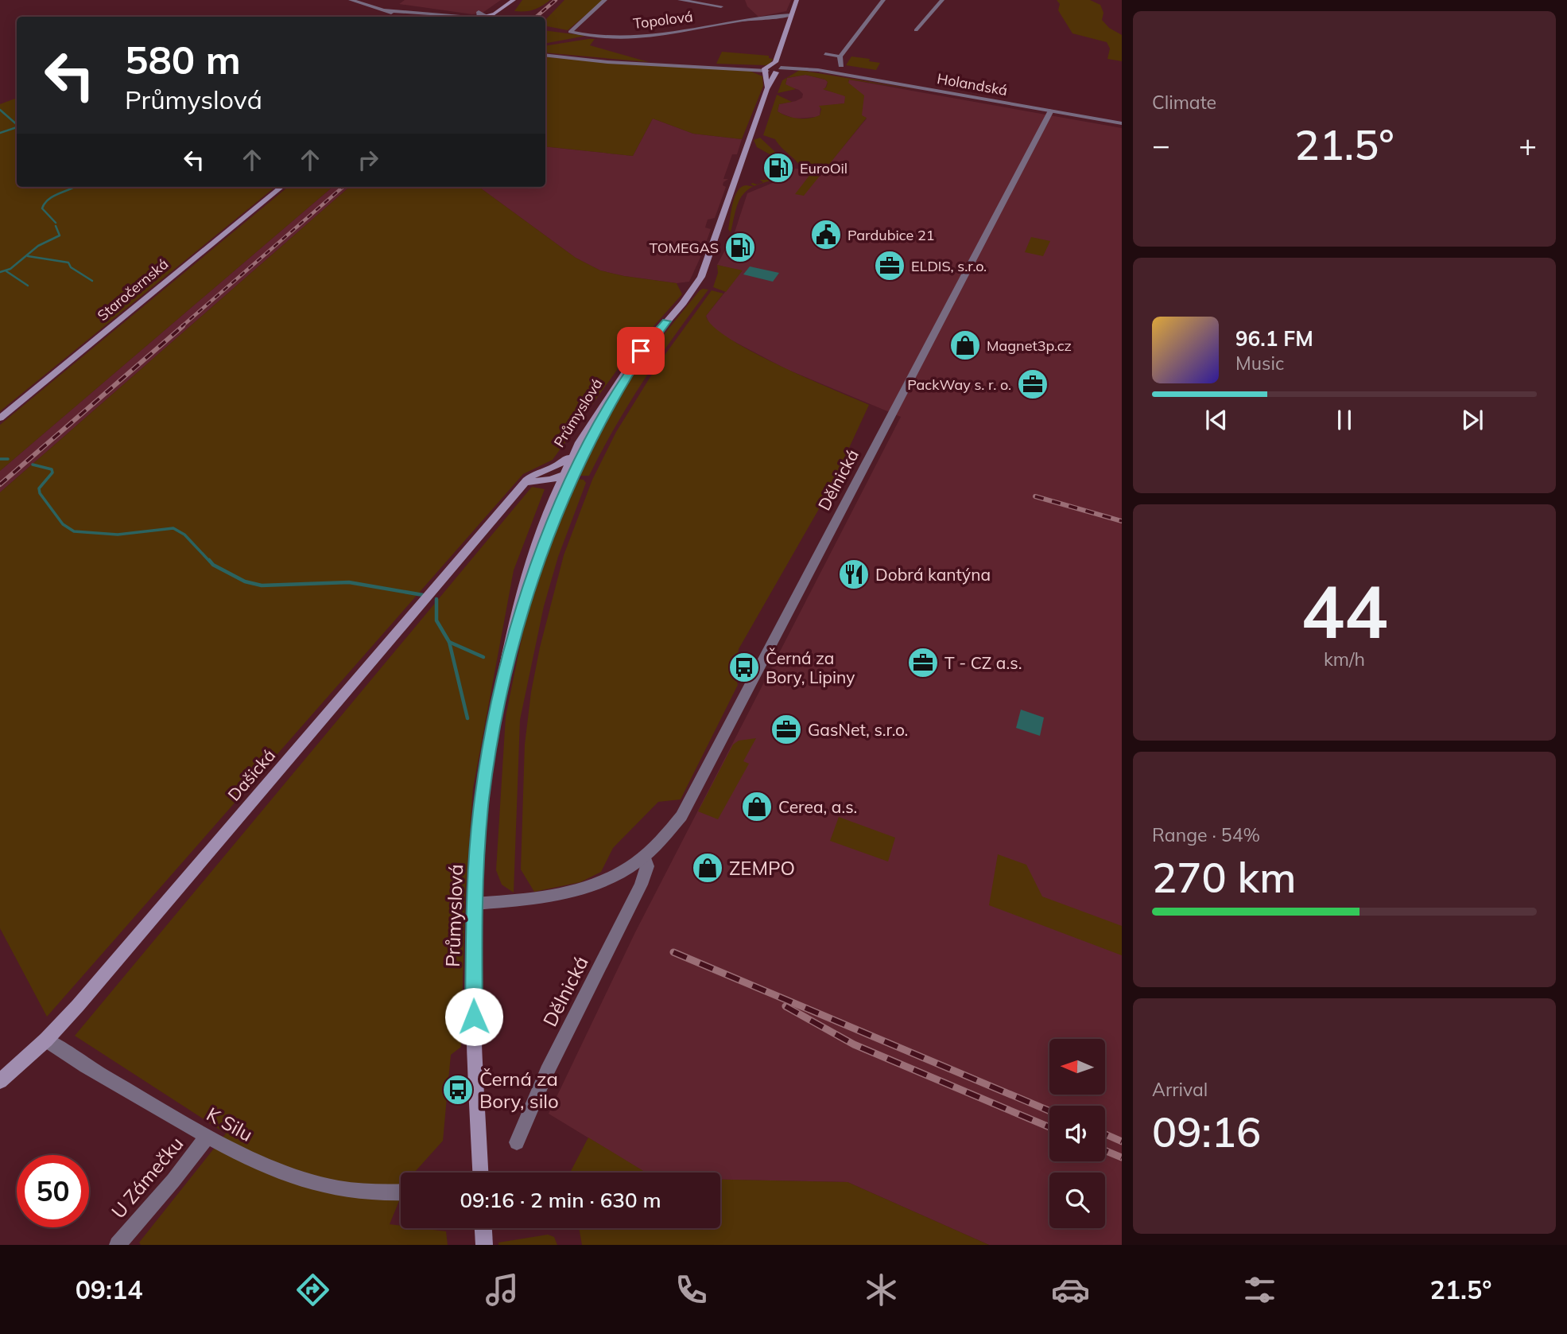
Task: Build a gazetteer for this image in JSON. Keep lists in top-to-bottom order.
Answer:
{
  "streets": {
    "main road": ["Staročernská", "Průmyslová", "Dašická"],
    "street": [
      "Topolová",
      "Holandská",
      "Dělnická",
      "K Silu",
      "U Zámečku"
    ]
  },
  "crossings": [
    ["Holandská", "Dělnická"],
    ["Průmyslová", "Dělnická"],
    ["Průmyslová", "Dašická"],
    ["Dašická", "K Silu"],
    ["K Silu", "U Zámečku"]
  ],
  "places": {
    "fuel station": ["EuroOil", "TOMEGAS"],
    "public building": ["Pardubice 21"],
    "office": [
      "ELDIS, s.r.o.",
      "PackWay s. r. o.",
      "T - CZ a.s.",
      "GasNet, s.r.o."
    ],
    "shop": ["Magnet3p.cz", "Cerea, a.s.", "ZEMPO"],
    "restaurant": ["Dobrá kantýna"],
    "bus stop": ["Černá za Bory, Lipiny", "Černá za Bory, silo"]
  },
  "north": "left",
  "page": {
    "tile": [
      "Climate",
      ["44", "km/h"],
      ["Range · 54%", "270 km"],
      ["Arrival", "09:16"]
    ],
    "turn": ["580 m", "Průmyslová"],
    "heat": ["−", "21.5°", "+"],
    "song": ["96.1 FM", "Music"],
    "limit": "50",
    "trip": "09:16 · 2 min · 630 m",
    "tabs": ["09:14", "21.5°"]
  }
}
